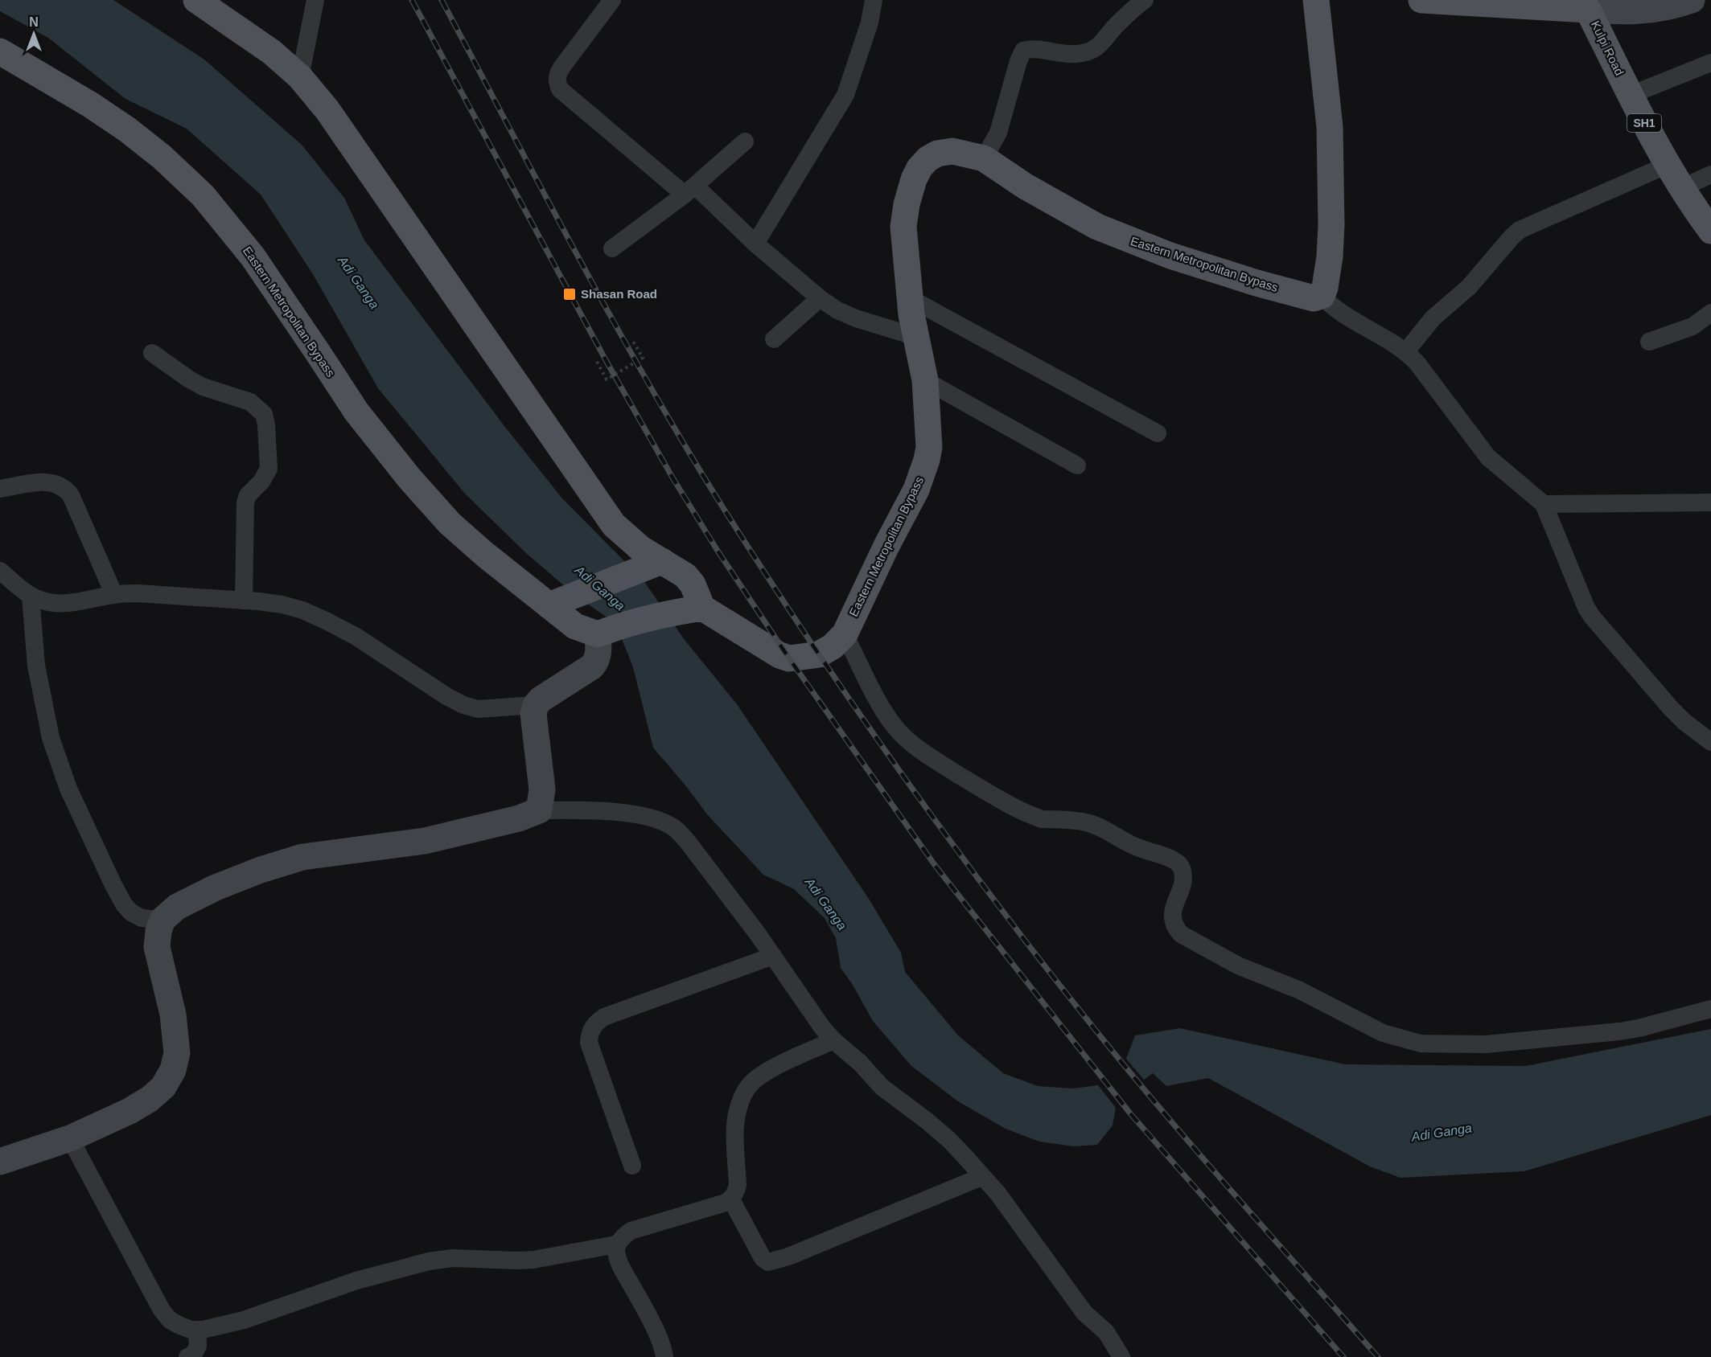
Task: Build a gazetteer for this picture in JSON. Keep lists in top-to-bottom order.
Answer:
{
  "streets": {
    "main road": ["Kulpi Road", "SH1", "Eastern Metropolitan Bypass"]
  },
  "water": ["Adi Ganga"],
  "places": {
    "transit": ["Shasan Road"]
  },
  "north": "top"
}
